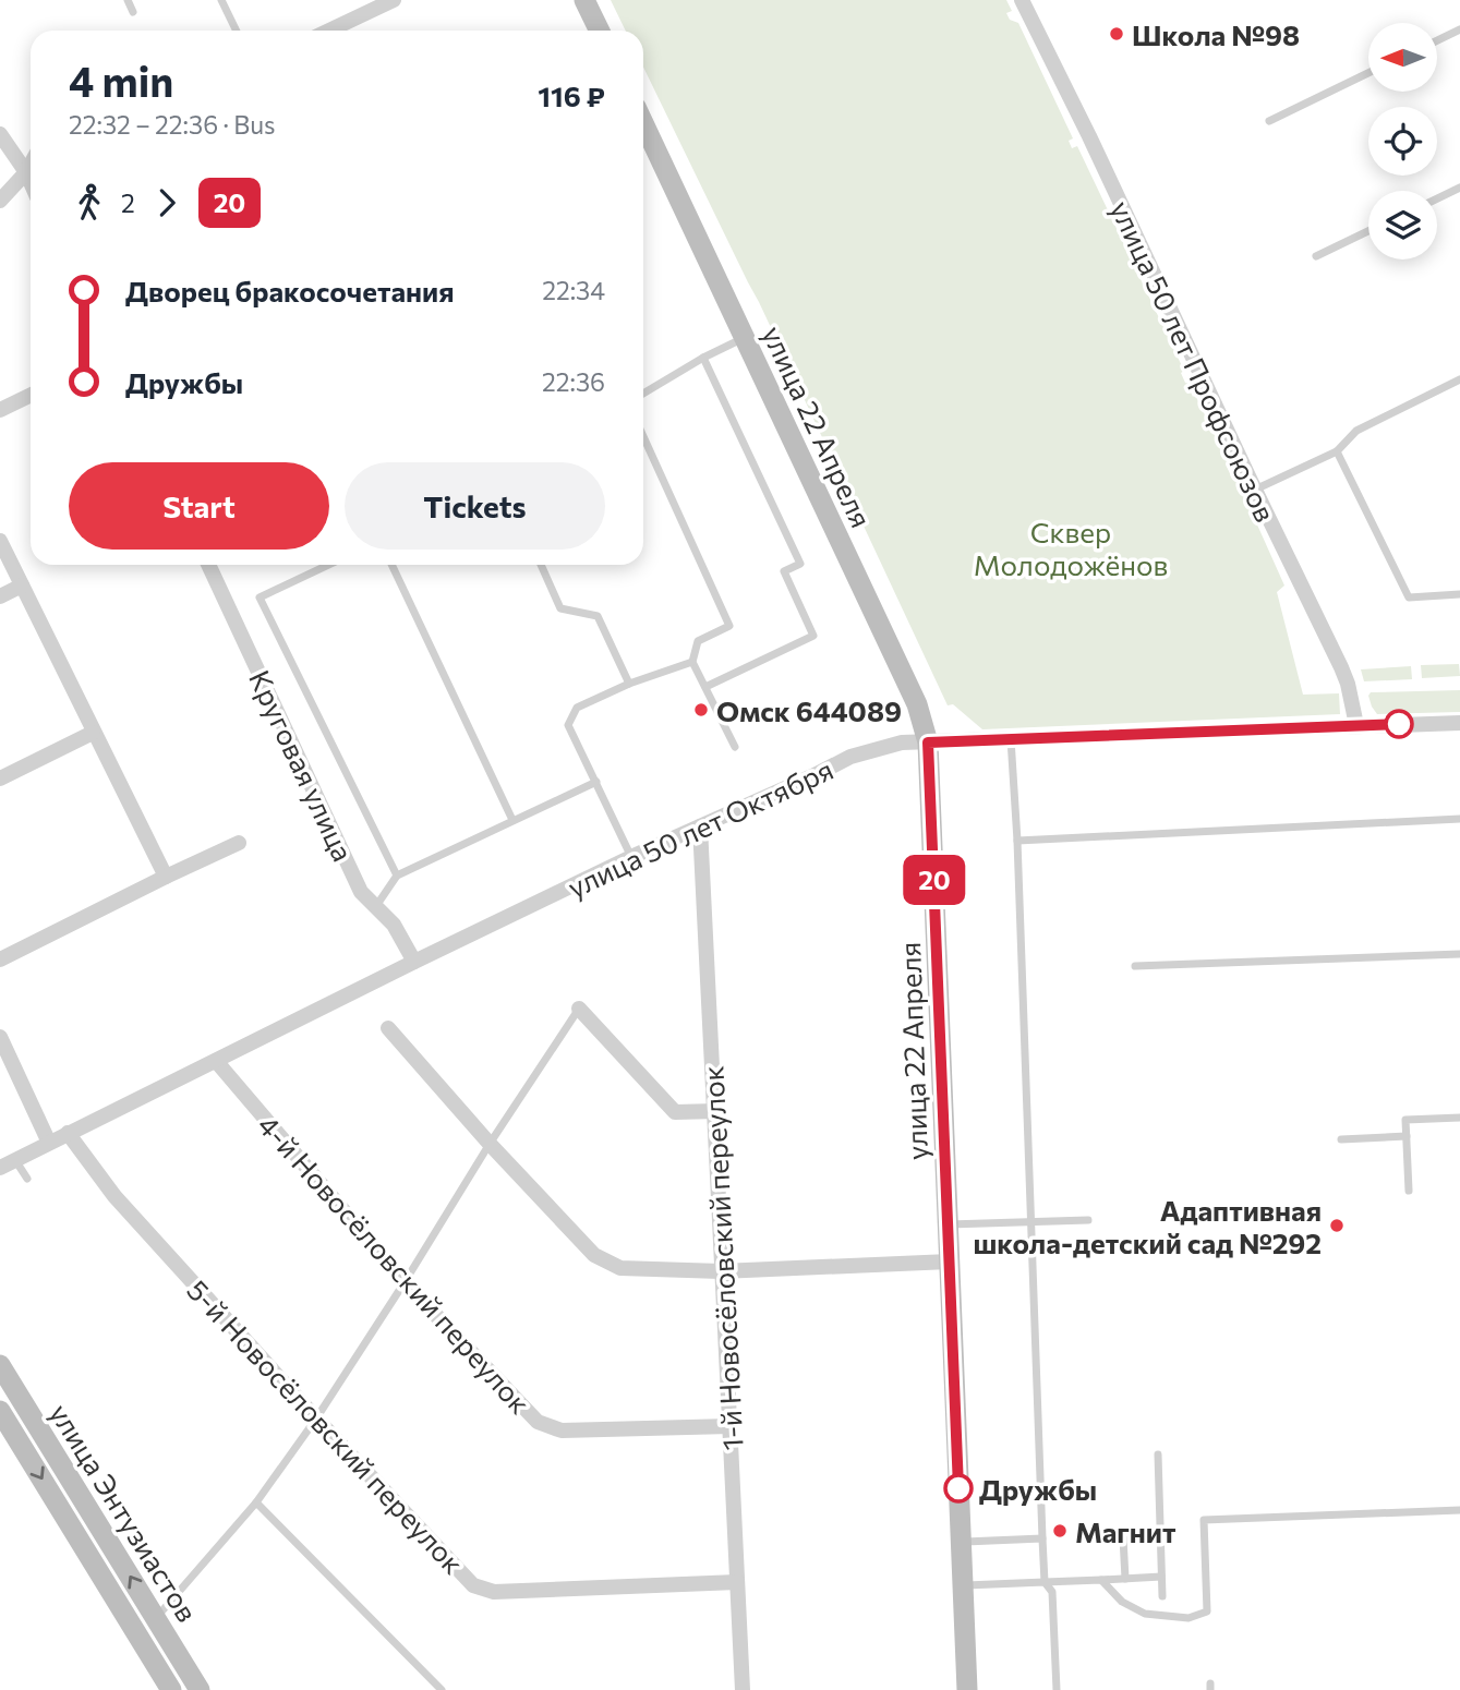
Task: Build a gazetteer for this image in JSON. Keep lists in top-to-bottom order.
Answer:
{
  "streets": {
    "main road": ["улица 22 Апреля", "улица Энтузиастов"],
    "street": [
      "улица 50 лет Профсоюзов",
      "Круговая улица",
      "улица 50 лет Октября",
      "1-й Новосёловский переулок",
      "4-й Новосёловский переулок",
      "5-й Новосёловский переулок"
    ]
  },
  "crossings": [
    ["улица 50 лет Профсоюзов", "улица 50 лет Октября"],
    ["улица 22 Апреля", "улица 50 лет Октября"],
    ["Круговая улица", "улица 50 лет Октября"],
    ["улица 50 лет Октября", "1-й Новосёловский переулок"],
    ["улица 50 лет Октября", "4-й Новосёловский переулок"],
    ["улица 50 лет Октября", "5-й Новосёловский переулок"],
    ["1-й Новосёловский переулок", "4-й Новосёловский переулок"],
    ["1-й Новосёловский переулок", "5-й Новосёловский переулок"]
  ],
  "parks": ["Сквер Молодожёнов"],
  "places": [
    "Школа №98",
    "Омск 644089",
    "Адаптивная школа-детский сад №292",
    "Дружбы",
    "Магнит"
  ],
  "lines": ["bus line 20"],
  "north": "left",
  "page": {
    "on_map": "20",
    "heading": ["4 min", "22:32 – 22:36 · Bus", "116 ₽"],
    "legs": ["2", "20"],
    "list": [
      {
        "name": "Дворец бракосочетания",
        "value": "22:34"
      },
      {
        "name": "Дружбы",
        "value": "22:36"
      }
    ],
    "buttons": ["Start", "Tickets"]
  }
}
